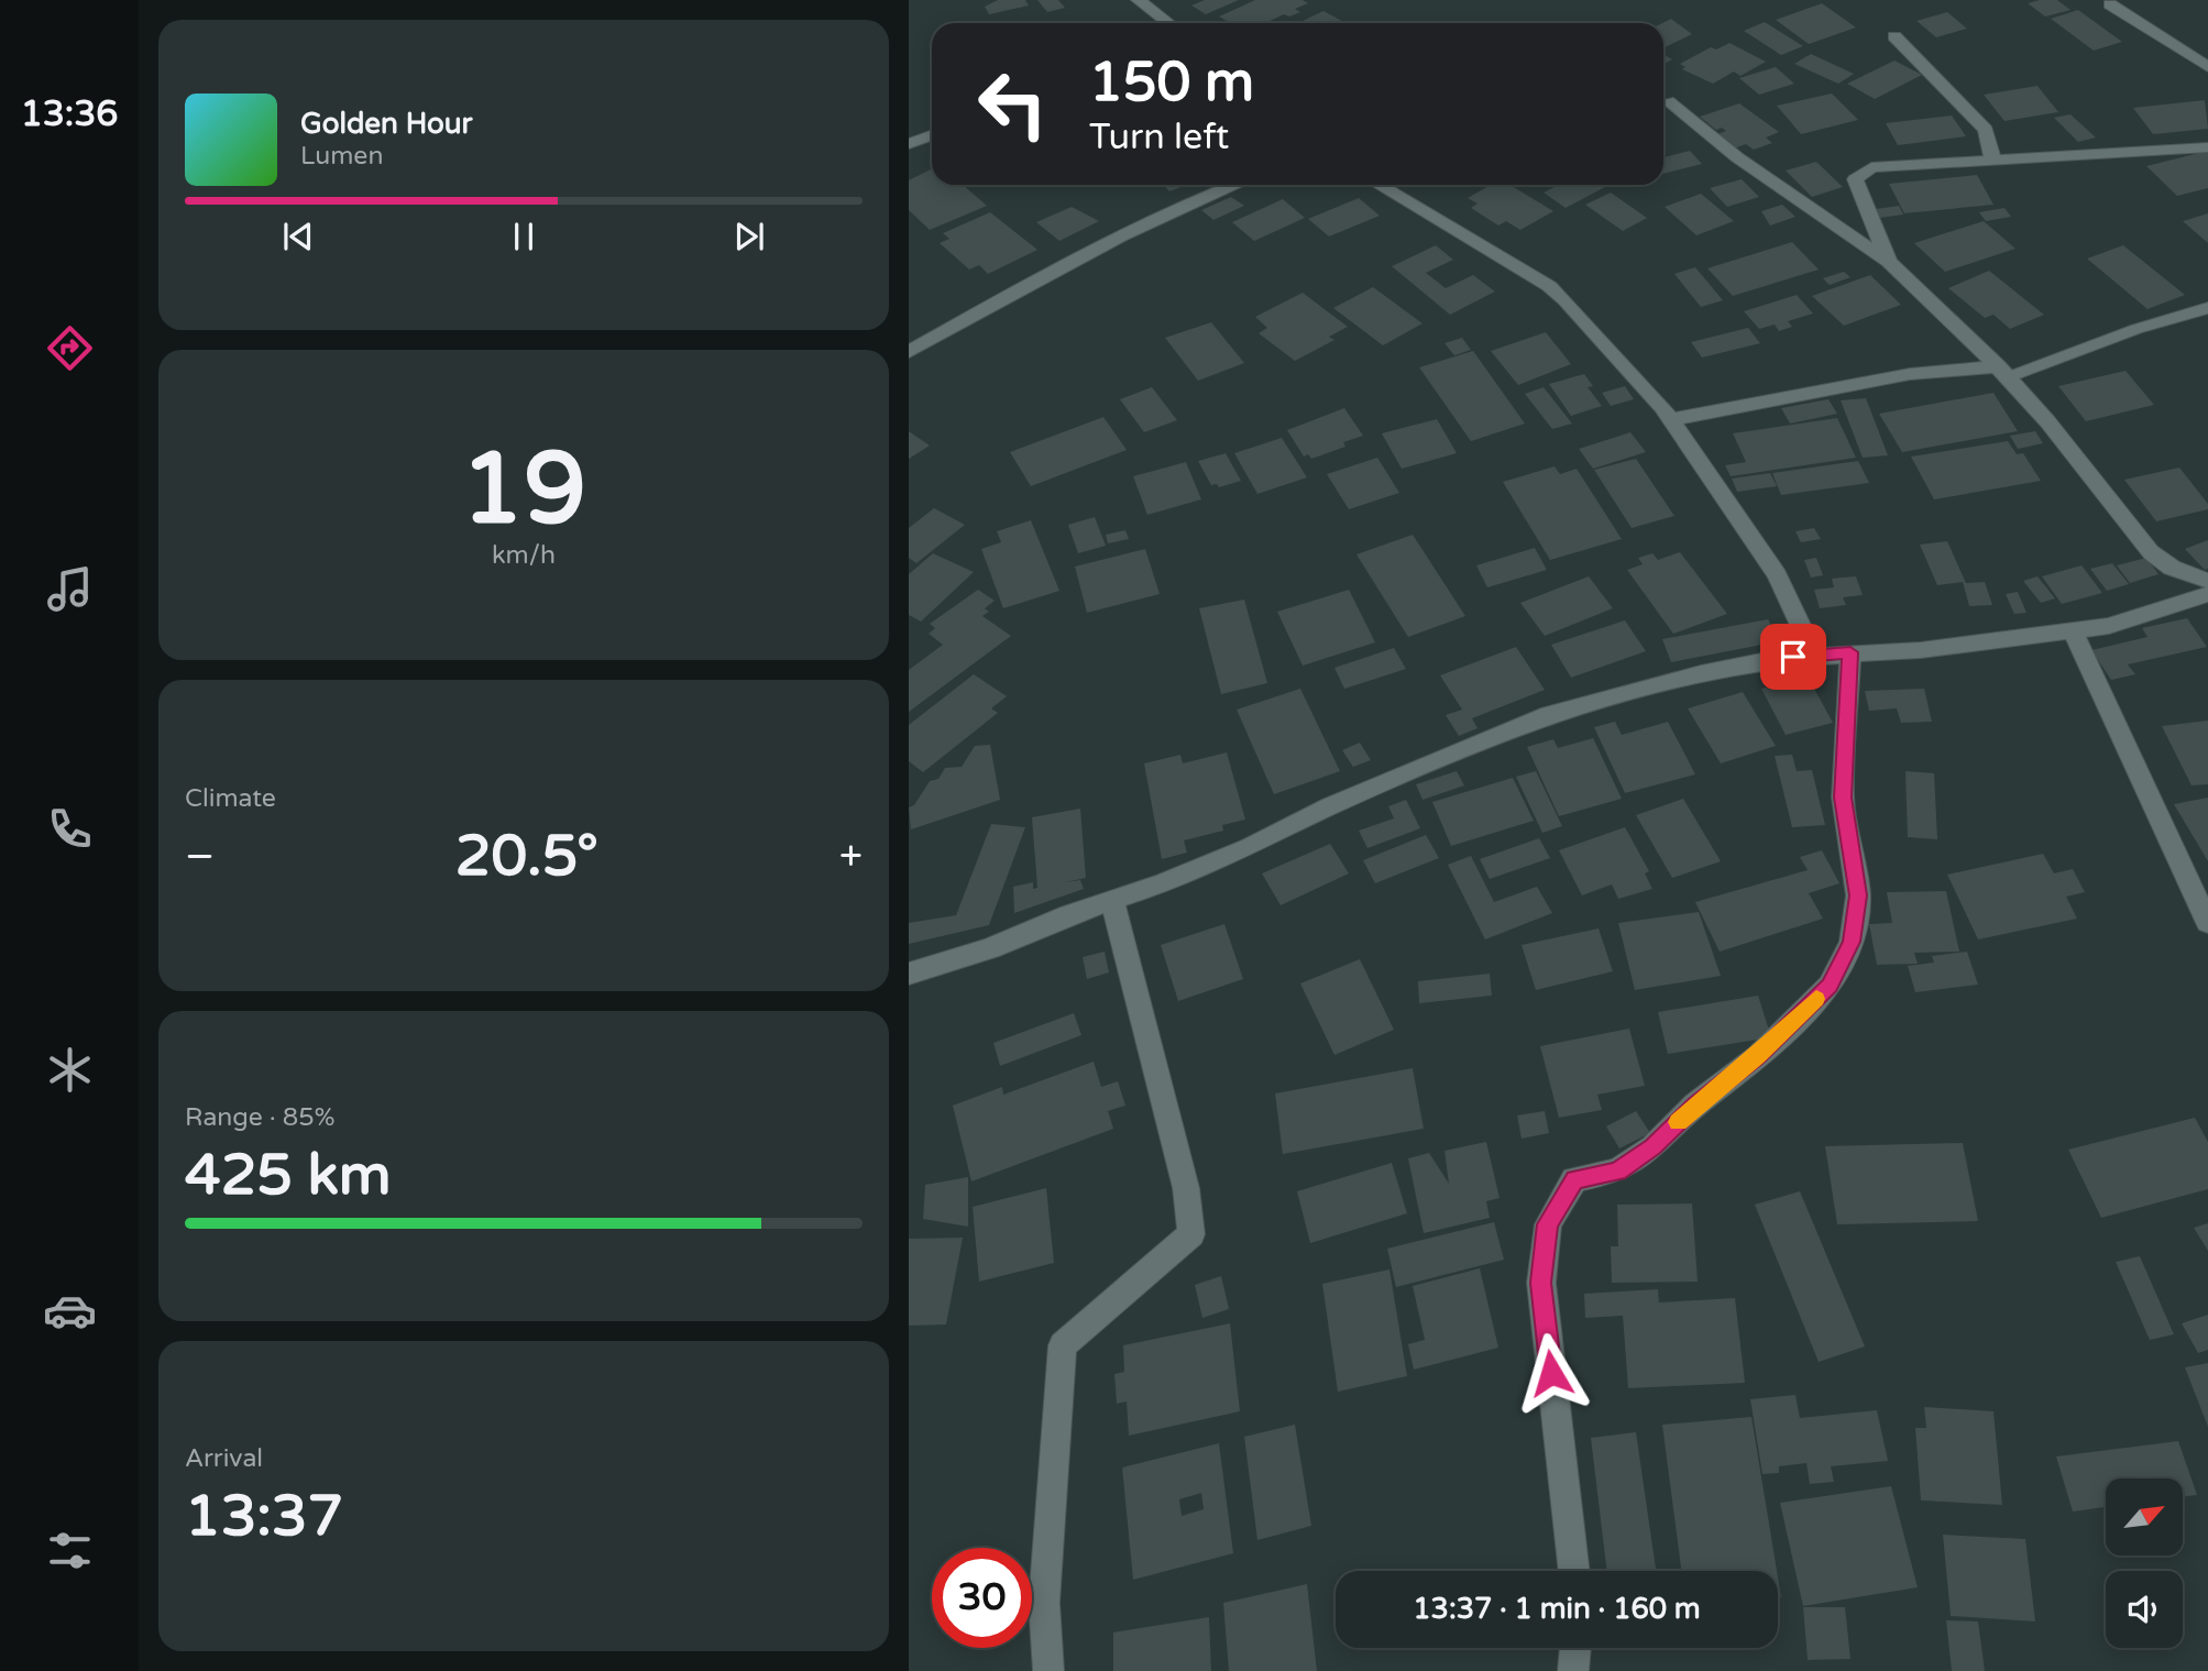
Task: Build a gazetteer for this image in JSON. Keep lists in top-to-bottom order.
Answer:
{
  "north": "top right",
  "page": {
    "tabs": "13:36",
    "turn": ["150 m", "Turn left"],
    "song": ["Golden Hour", "Lumen"],
    "tile": [
      ["19", "km/h"],
      "Climate",
      ["Range · 85%", "425 km"],
      ["Arrival", "13:37"]
    ],
    "heat": ["−", "20.5°", "+"],
    "limit": "30",
    "trip": "13:37 · 1 min · 160 m"
  }
}
